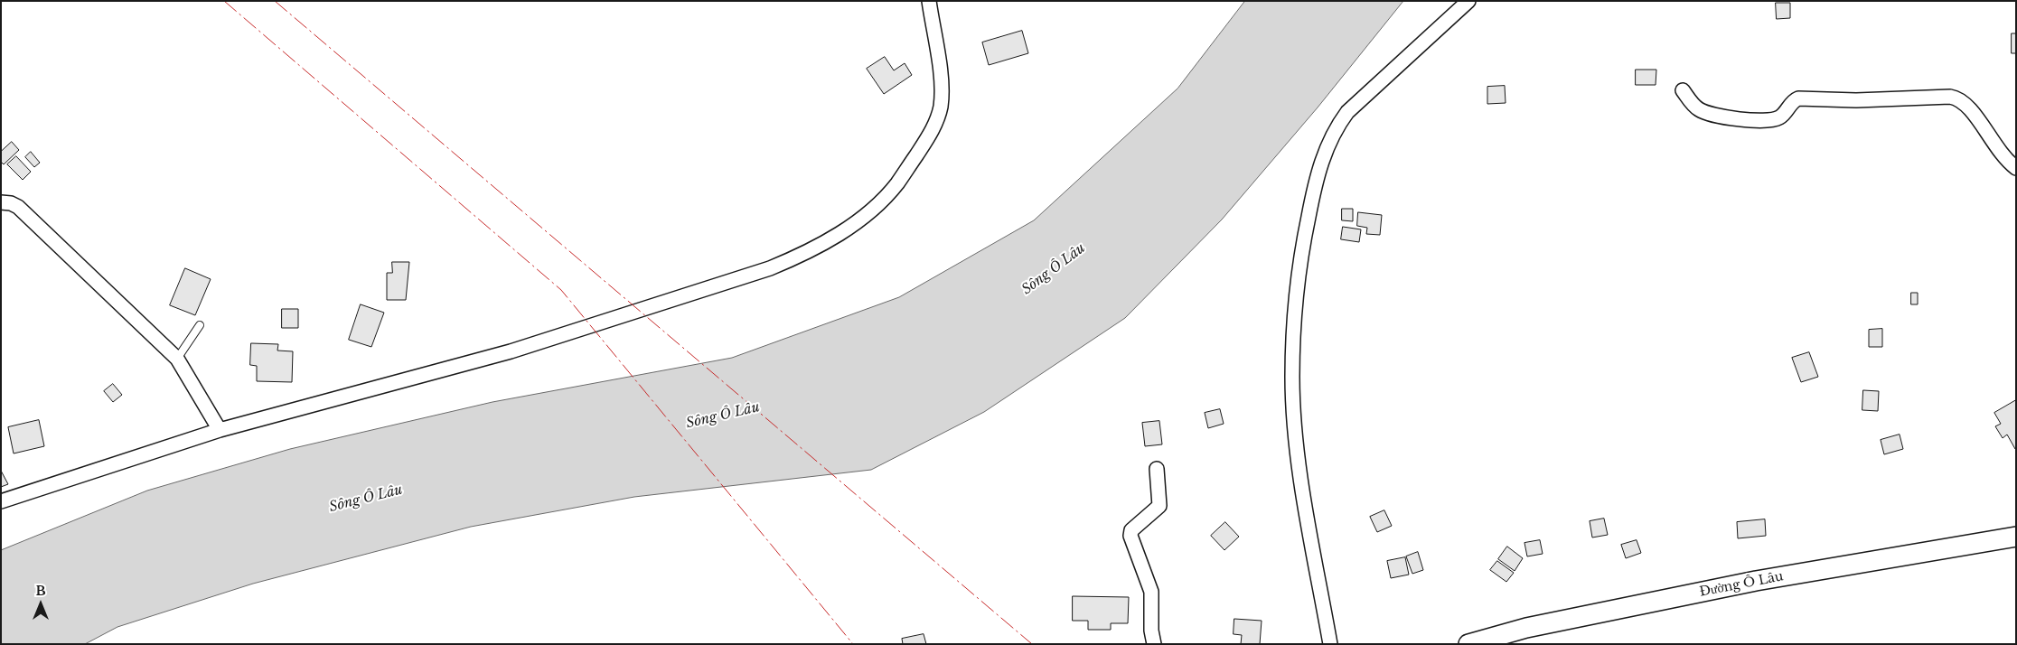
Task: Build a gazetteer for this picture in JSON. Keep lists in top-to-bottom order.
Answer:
{
  "streets": {
    "main road": ["Đường Ô Lâu"]
  },
  "water": ["Sông Ô Lâu"],
  "north": "top"
}
